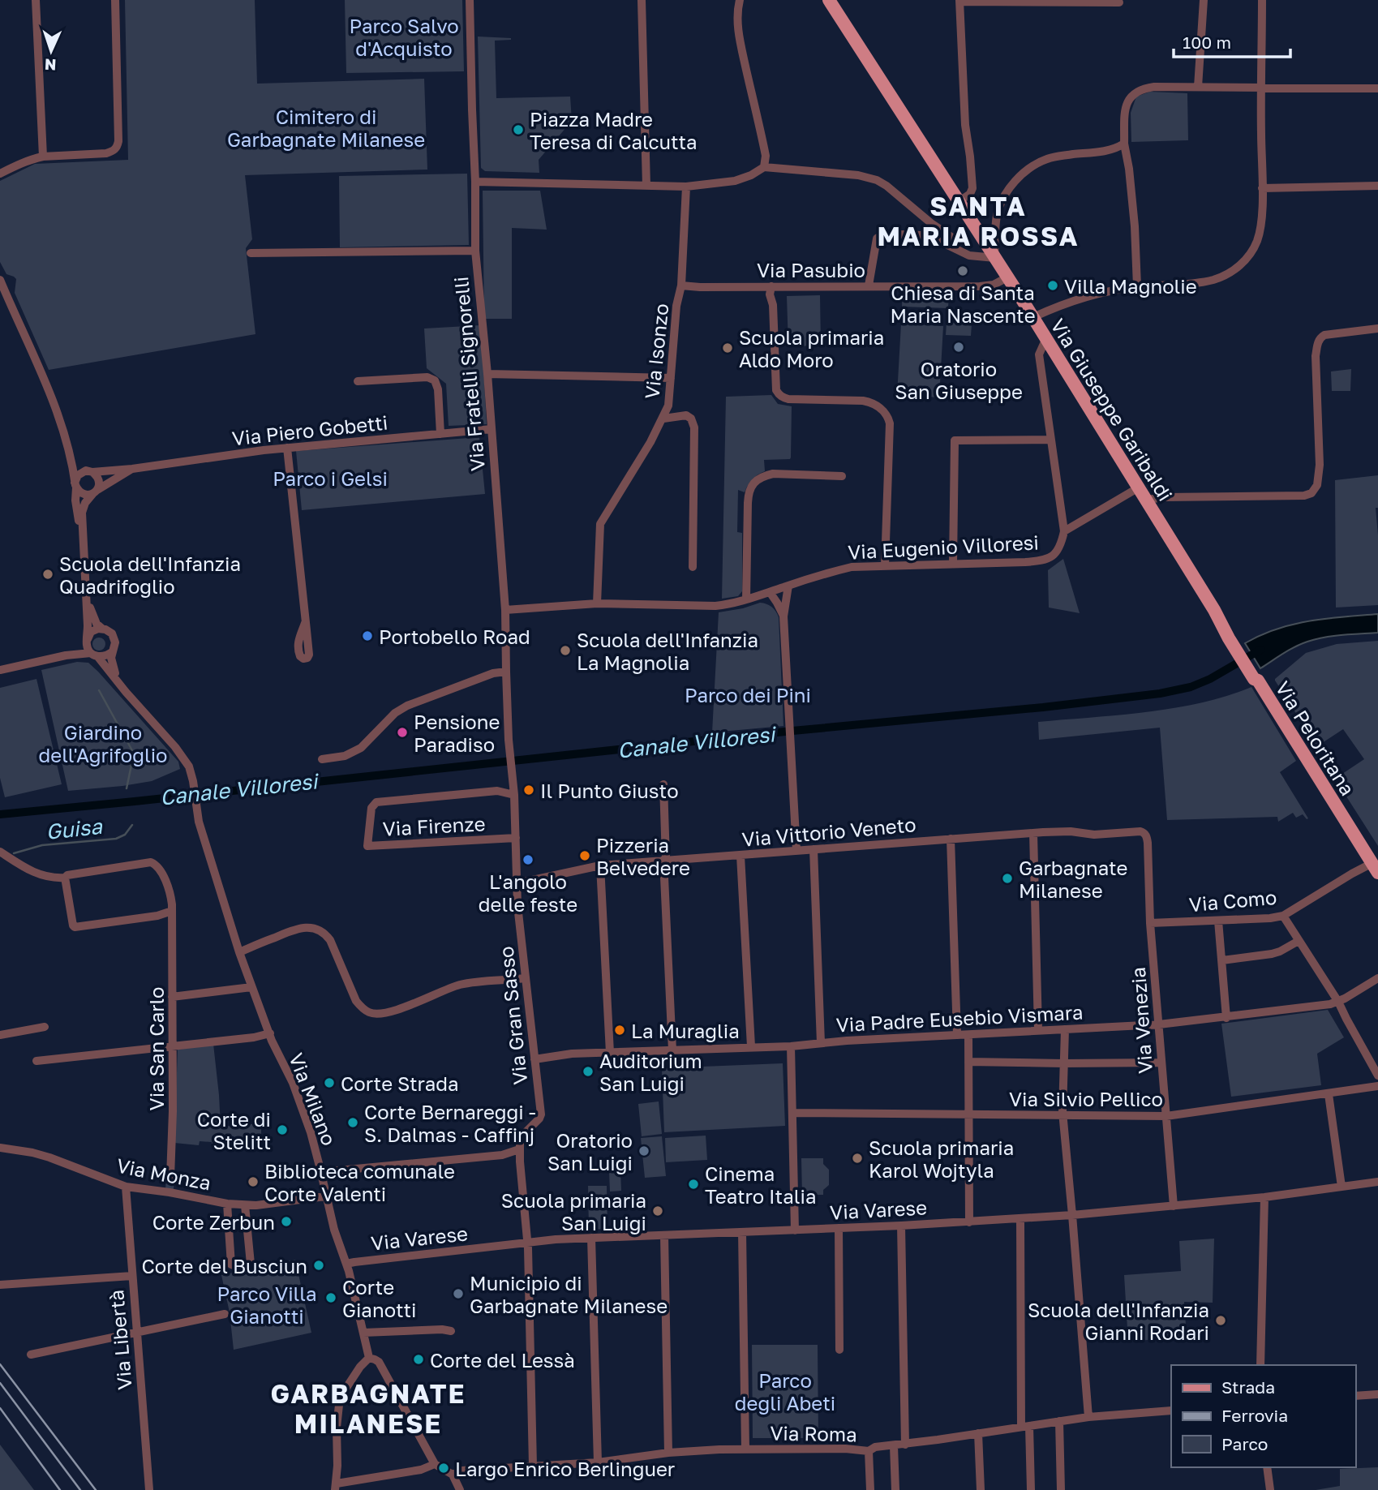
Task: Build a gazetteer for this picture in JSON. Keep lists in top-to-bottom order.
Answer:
{
  "streets": {
    "main road": ["Via Giuseppe Garibaldi", "Via Peloritana"],
    "street": [
      "Via Pasubio",
      "Via Isonzo",
      "Via Fratelli Signorelli",
      "Via Piero Gobetti",
      "Via Eugenio Villoresi",
      "Via Firenze",
      "Via Vittorio Veneto",
      "Via Como",
      "Via Gran Sasso",
      "Via Padre Eusebio Vismara",
      "Via Venezia",
      "Via San Carlo",
      "Via Silvio Pellico",
      "Via Milano",
      "Via Monza",
      "Via Varese",
      "Via Libertà",
      "Via Roma"
    ]
  },
  "crossings": [
    ["Via Pasubio", "Via Isonzo"],
    ["Via Pasubio", "Via Giuseppe Garibaldi"],
    ["Via Isonzo", "Via Eugenio Villoresi"],
    ["Via Fratelli Signorelli", "Via Piero Gobetti"],
    ["Via Fratelli Signorelli", "Via Eugenio Villoresi"],
    ["Via Fratelli Signorelli", "Via Gran Sasso"],
    ["Via Giuseppe Garibaldi", "Via Eugenio Villoresi"],
    ["Via Giuseppe Garibaldi", "Via Peloritana"],
    ["Via Peloritana", "Via Como"],
    ["Via Firenze", "Via Gran Sasso"],
    ["Via Vittorio Veneto", "Via Gran Sasso"],
    ["Via Vittorio Veneto", "Via Venezia"],
    ["Via Como", "Via Venezia"],
    ["Via Gran Sasso", "Via Padre Eusebio Vismara"],
    ["Via Padre Eusebio Vismara", "Via Venezia"],
    ["Via Venezia", "Via Silvio Pellico"],
    ["Via Venezia", "Via Varese"],
    ["Via Milano", "Via Monza"],
    ["Via Milano", "Via Varese"],
    ["Via Monza", "Via Libertà"]
  ],
  "districts": ["SANTA MARIA ROSSA", "GARBAGNATE MILANESE"],
  "water": ["Canale Villoresi", "Guisa"],
  "parks": [
    "Parco Salvo d'Acquisto",
    "Cimitero di Garbagnate Milanese",
    "Parco i Gelsi",
    "Parco dei Pini",
    "Giardino dell'Agrifoglio",
    "Parco Villa Gianotti",
    "Parco degli Abeti"
  ],
  "places": [
    "Piazza Madre Teresa di Calcutta",
    "Chiesa di Santa Maria Nascente",
    "Villa Magnolie",
    "Oratorio San Giuseppe",
    "Scuola primaria Aldo Moro",
    "Scuola dell'Infanzia Quadrifoglio",
    "Portobello Road",
    "Scuola dell'Infanzia La Magnolia",
    "Pensione Paradiso",
    "Il Punto Giusto",
    "Pizzeria Belvedere",
    "L'angolo delle feste",
    "Garbagnate Milanese",
    "La Muraglia",
    "Auditorium San Luigi",
    "Corte Strada",
    "Corte Bernareggi - S. Dalmas - Caffinj",
    "Corte di Stelitt",
    "Oratorio San Luigi",
    "Scuola primaria Karol Wojtyla",
    "Biblioteca comunale Corte Valenti",
    "Cinema Teatro Italia",
    "Scuola primaria San Luigi",
    "Corte Zerbun",
    "Corte del Busciun",
    "Municipio di Garbagnate Milanese",
    "Corte Gianotti",
    "Scuola dell'Infanzia Gianni Rodari",
    "Corte del Lessà",
    "Largo Enrico Berlinguer"
  ],
  "legend": ["Strada", "Ferrovia", "Parco"],
  "scale_bar": "100 m",
  "north": "bottom"
}
